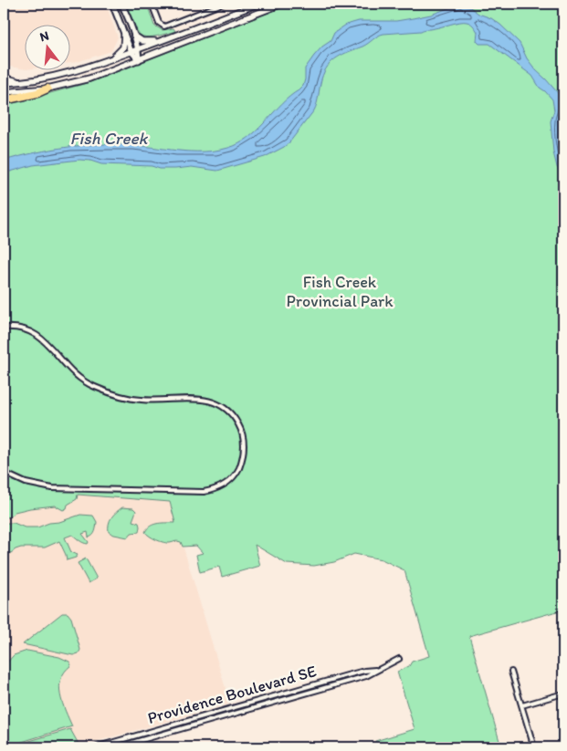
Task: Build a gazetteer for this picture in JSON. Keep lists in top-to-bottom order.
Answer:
{
  "streets": {
    "street": ["Providence Boulevard SE"]
  },
  "water": ["Fish Creek"],
  "parks": ["Fish Creek Provincial Park"],
  "north": "top"
}
